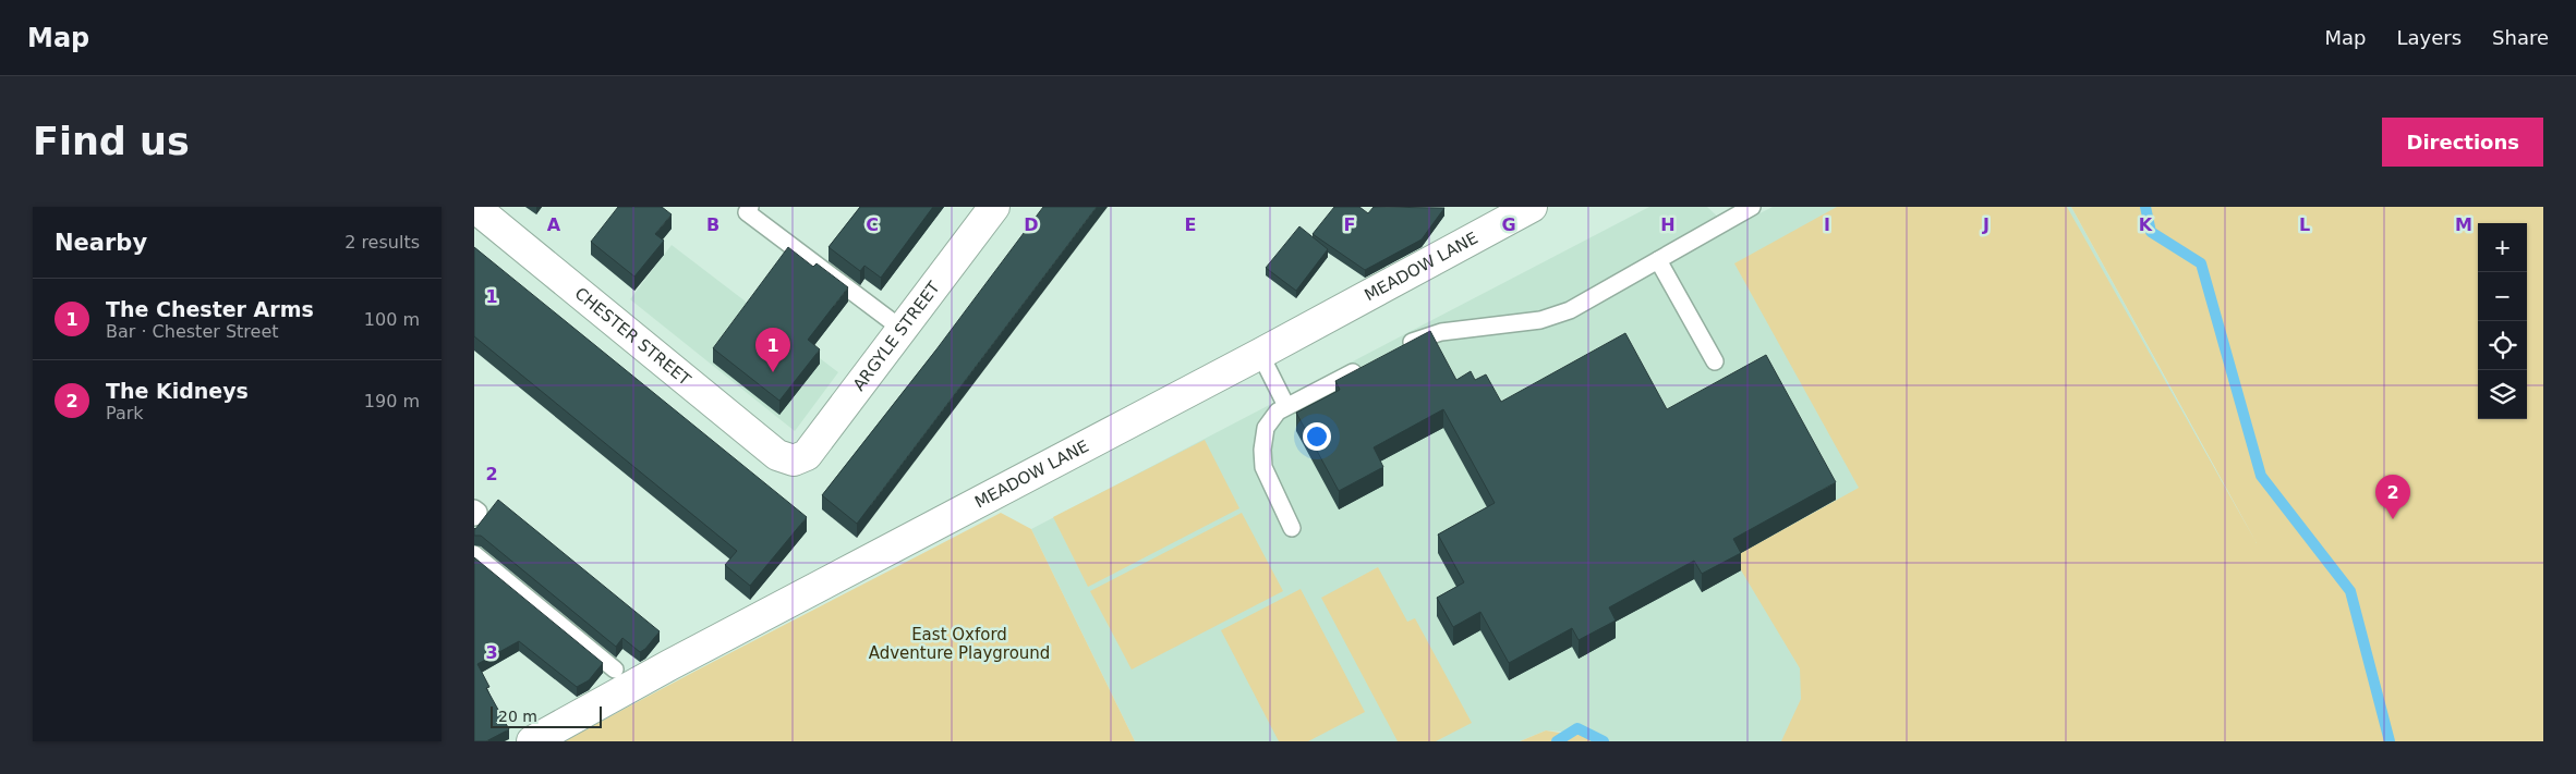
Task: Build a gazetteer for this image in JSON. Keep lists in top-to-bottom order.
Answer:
{
  "streets": {
    "street": ["MEADOW LANE", "CHESTER STREET", "ARGYLE STREET"]
  },
  "crossings": [
    ["CHESTER STREET", "ARGYLE STREET"]
  ],
  "parks": ["East Oxford Adventure Playground"],
  "scale_bar": "20 m",
  "page": {
    "header": "Map",
    "nav": ["Map", "Layers", "Share"],
    "buttons": "Directions",
    "title": "Find us",
    "heading": ["Nearby", "2 results"],
    "map_buttons": ["+", "−"],
    "list": [
      {
        "mark": "1",
        "name": "The Chester Arms",
        "note": "Bar · Chester Street",
        "value": "100 m"
      },
      {
        "mark": "2",
        "name": "The Kidneys",
        "note": "Park",
        "value": "190 m"
      }
    ],
    "pins": ["1", "2"],
    "scale": "20 m"
  },
  "grid": {
    "columns": [
      "A",
      "B",
      "C",
      "D",
      "E",
      "F",
      "G",
      "H",
      "I",
      "J",
      "K",
      "L",
      "M"
    ],
    "rows": ["1", "2", "3"]
  }
}
